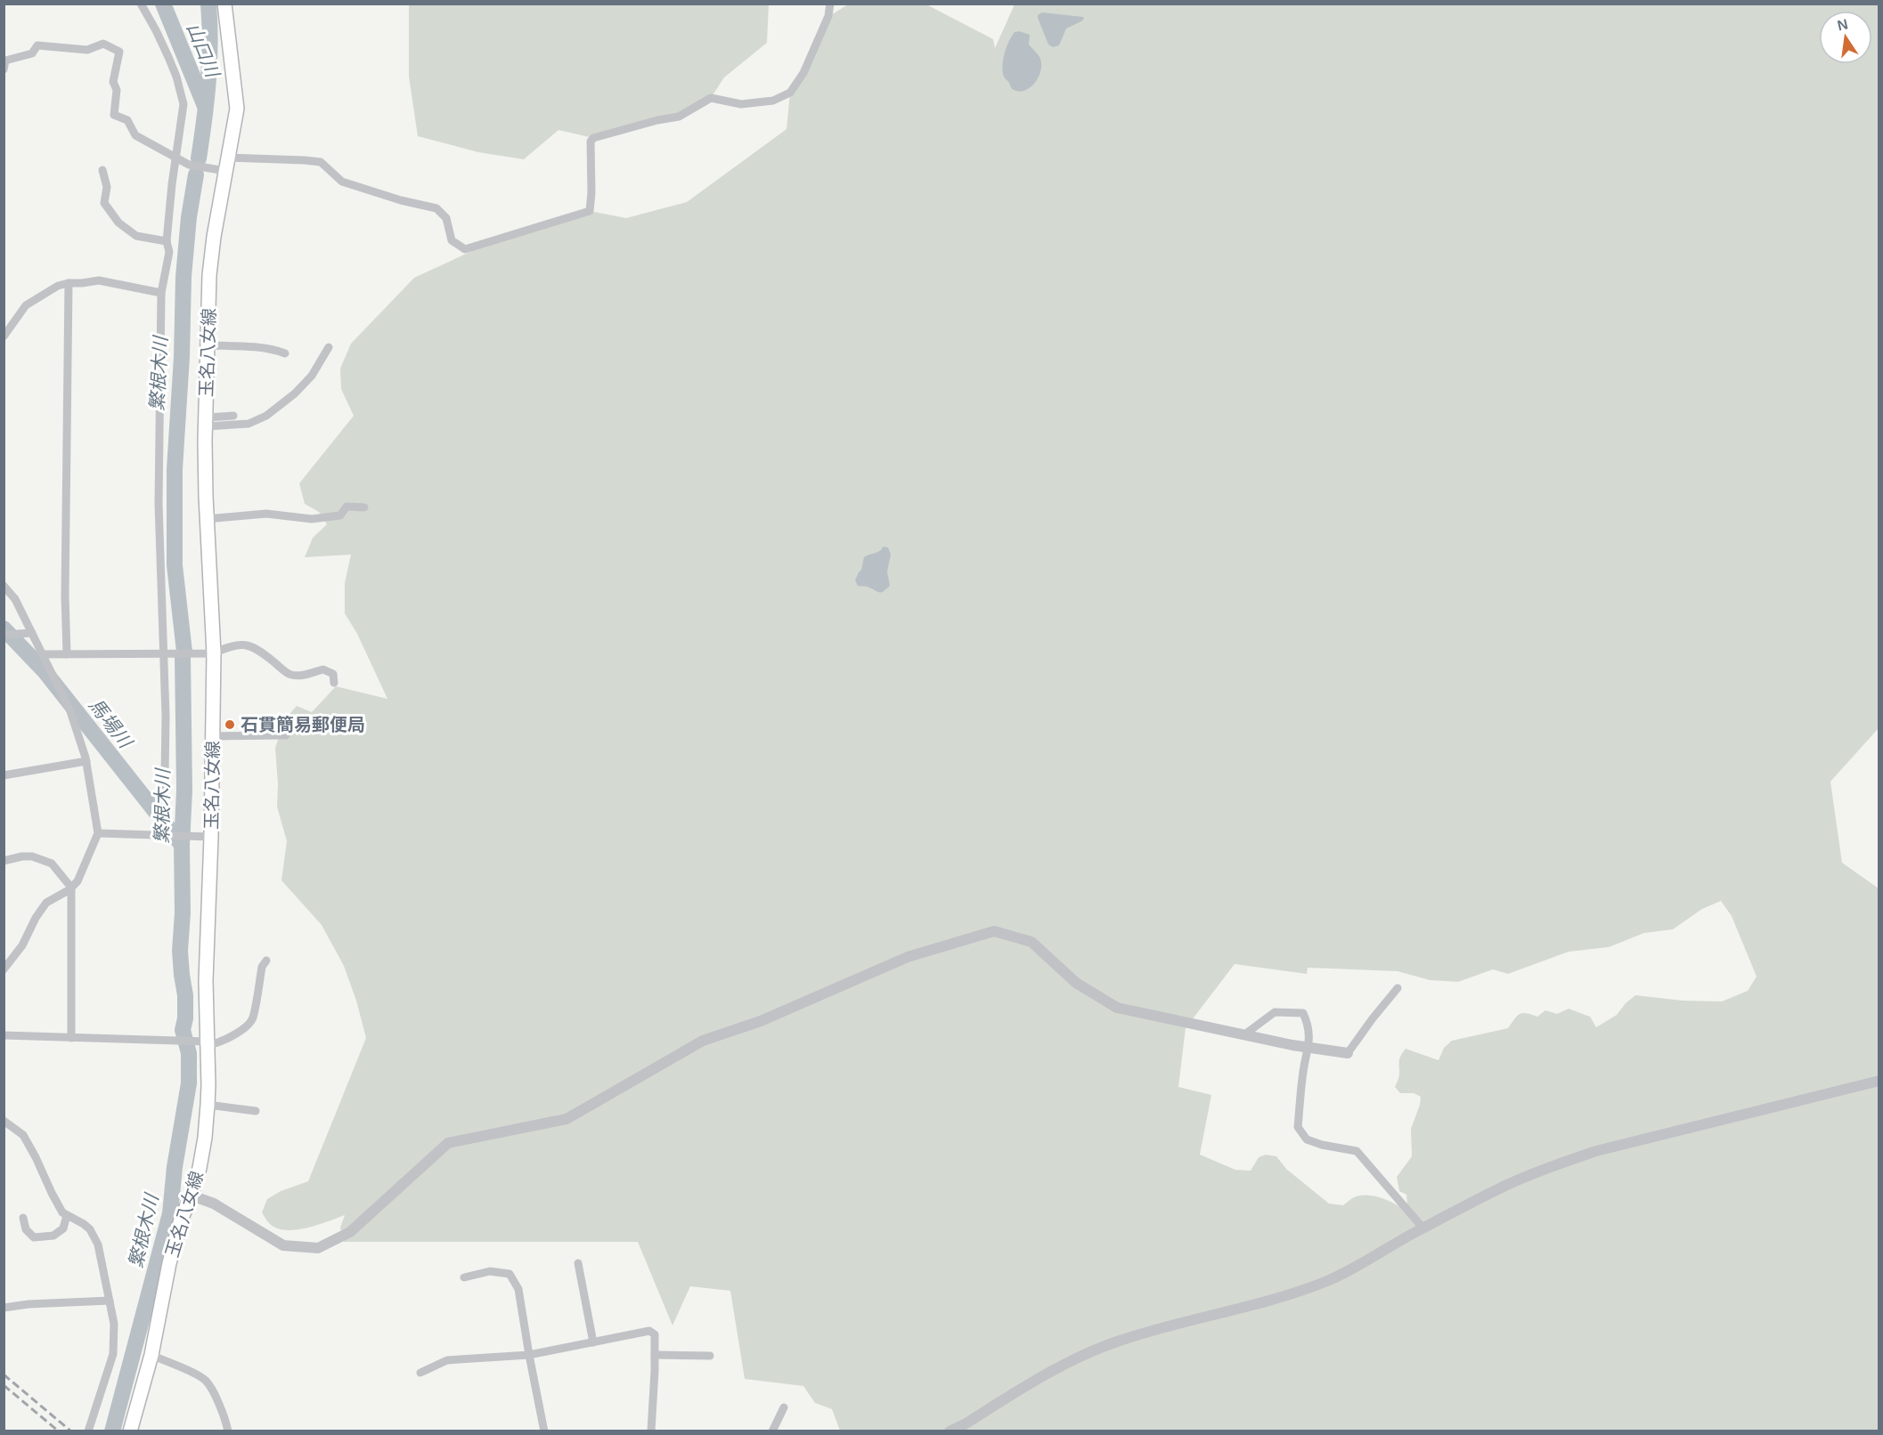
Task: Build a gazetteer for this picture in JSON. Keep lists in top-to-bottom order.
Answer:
{
  "streets": {
    "main road": ["玉名八女線"]
  },
  "water": ["山口川", "繁根木川", "馬場川"],
  "places": ["石貫簡易郵便局"],
  "north": "top"
}
